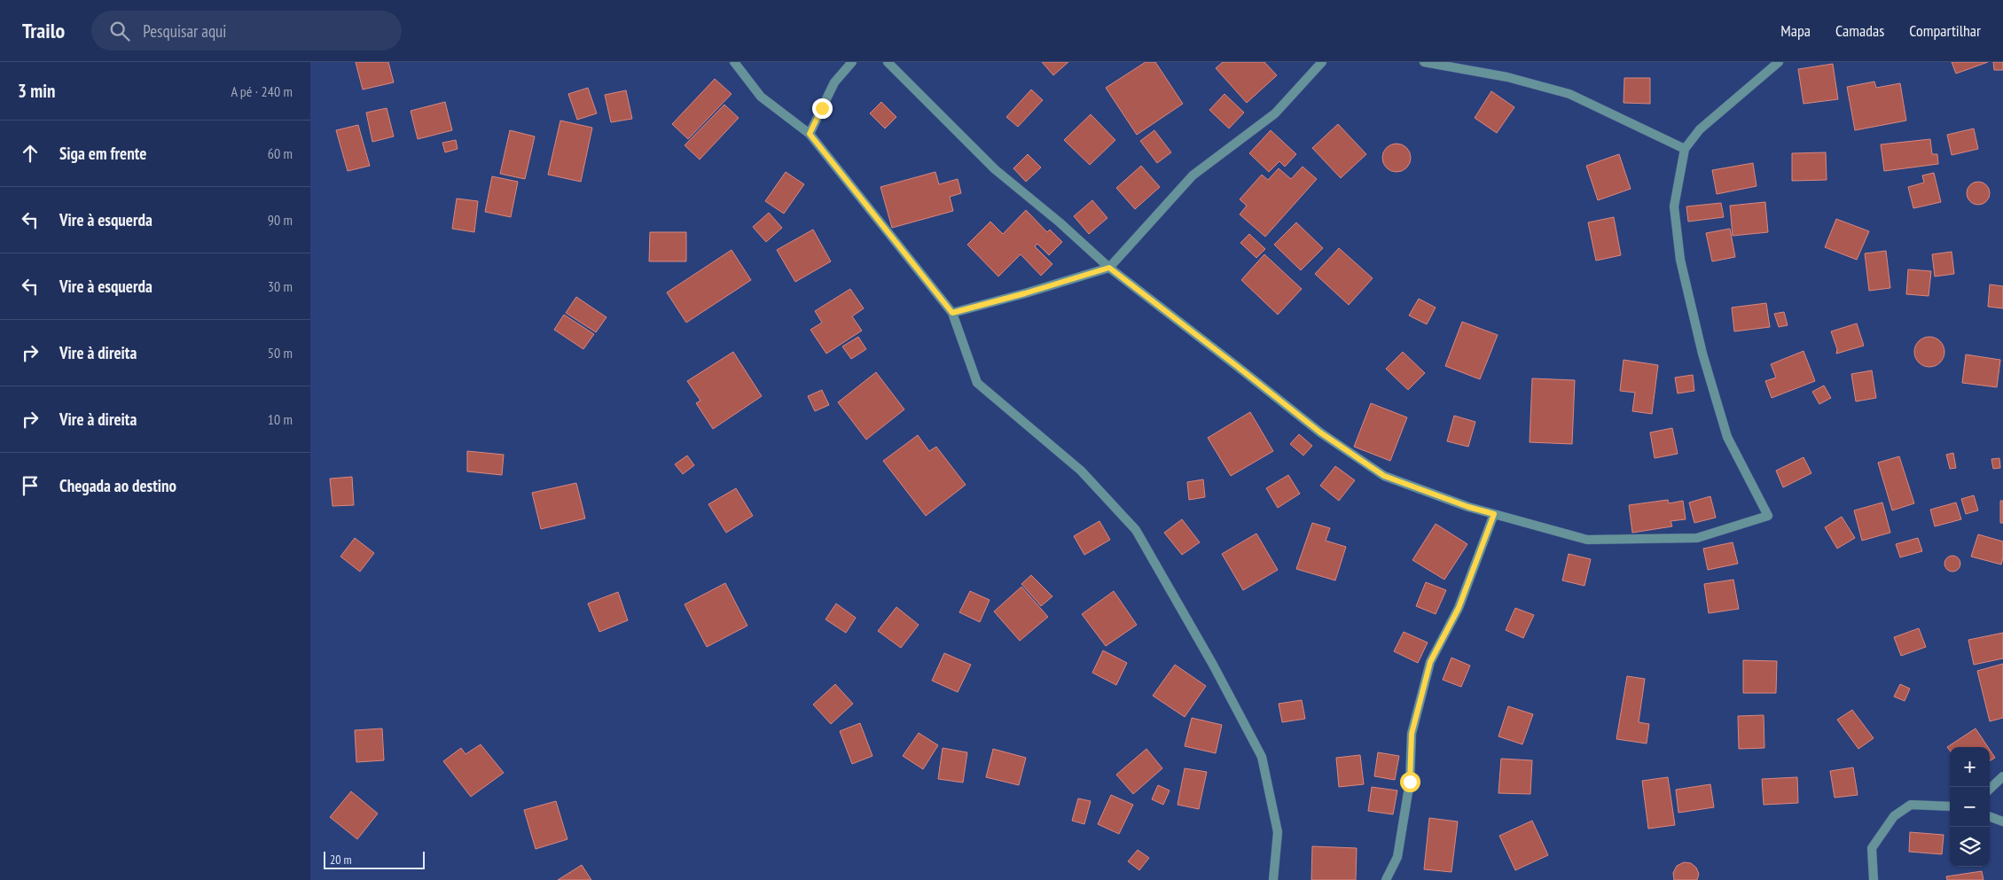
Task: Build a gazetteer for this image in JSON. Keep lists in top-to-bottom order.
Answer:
{
  "scale_bar": "20 m",
  "page": {
    "header": "Trailo",
    "search": "Pesquisar aqui",
    "nav": ["Mapa", "Camadas", "Compartilhar"],
    "heading": ["3 min", "A pé · 240 m"],
    "list": [
      ["Siga em frente", "60 m"],
      ["Vire à esquerda", "90 m"],
      ["Vire à esquerda", "30 m"],
      ["Vire à direita", "50 m"],
      ["Vire à direita", "10 m"],
      "Chegada ao destino"
    ],
    "map_buttons": ["+", "−"],
    "scale": "20 m"
  }
}
